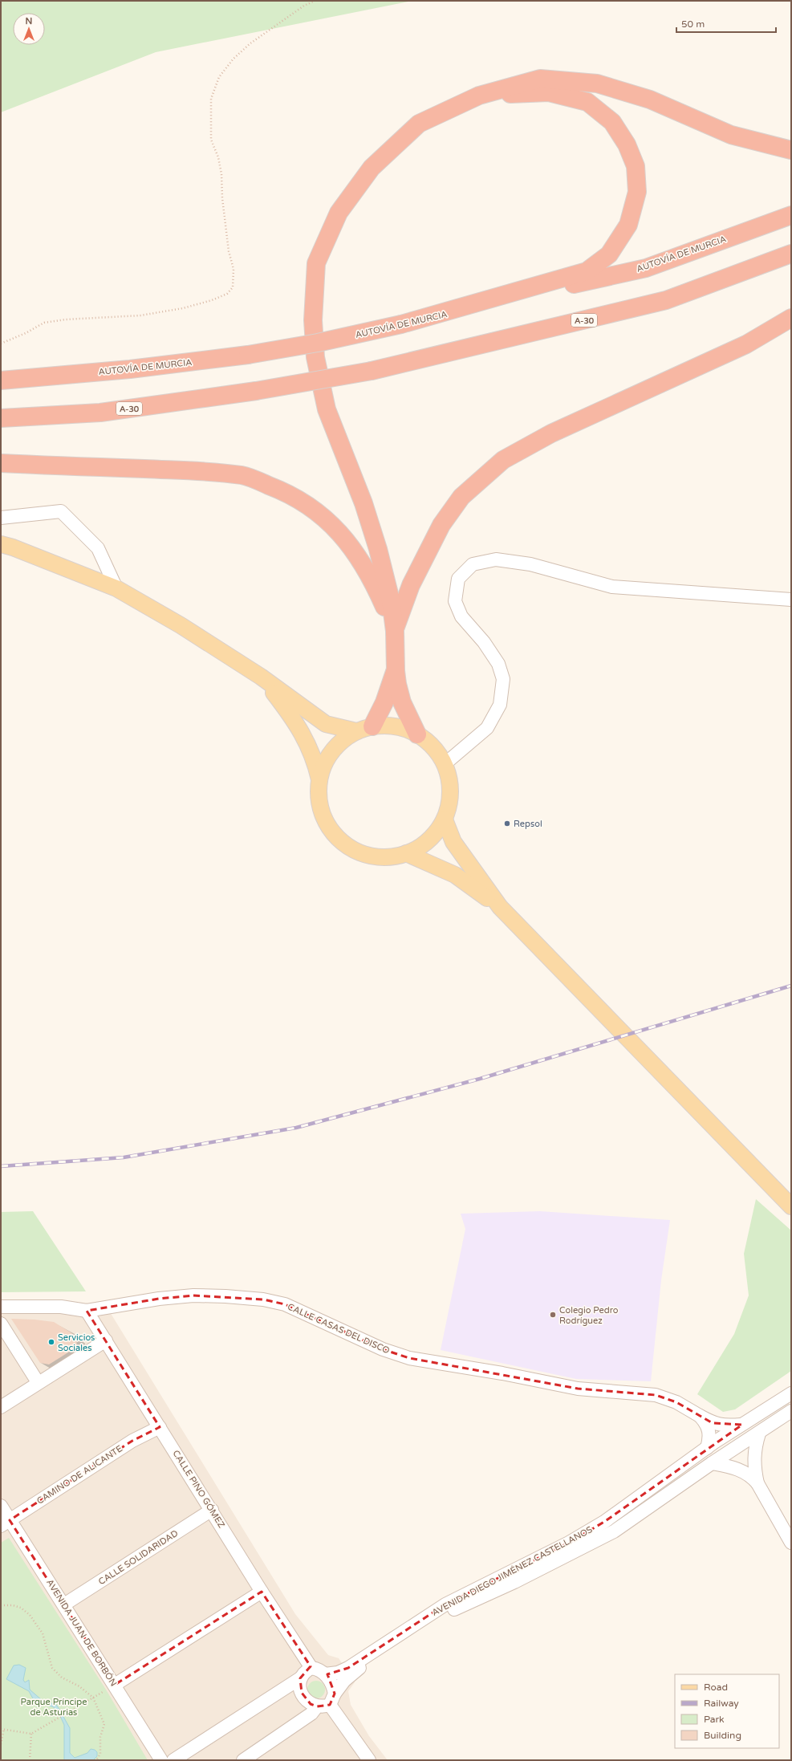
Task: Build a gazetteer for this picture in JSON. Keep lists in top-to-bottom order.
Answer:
{
  "streets": {
    "highway": ["AUTOVÍA DE MURCIA", "A-30"],
    "street": [
      "CALLE CASAS DEL DISCO",
      "CAMINO DE ALICANTE",
      "CALLE PINO GÓMEZ",
      "CALLE SOLIDARIDAD",
      "AVENIDA DIEGO JIMÉNEZ CASTELLANOS",
      "AVENIDA JUAN DE BORBÓN"
    ]
  },
  "crossings": [
    ["CALLE CASAS DEL DISCO", "CALLE PINO GÓMEZ"],
    ["CALLE CASAS DEL DISCO", "AVENIDA DIEGO JIMÉNEZ CASTELLANOS"],
    ["CAMINO DE ALICANTE", "CALLE PINO GÓMEZ"],
    ["CAMINO DE ALICANTE", "AVENIDA JUAN DE BORBÓN"],
    ["CALLE PINO GÓMEZ", "CALLE SOLIDARIDAD"],
    ["CALLE PINO GÓMEZ", "AVENIDA DIEGO JIMÉNEZ CASTELLANOS"],
    ["CALLE SOLIDARIDAD", "AVENIDA JUAN DE BORBÓN"]
  ],
  "parks": ["Parque Príncipe de Asturias"],
  "places": ["Repsol", "Colegio Pedro Rodríguez", "Servicios Sociales"],
  "legend": [
    "Road",
    "Railway",
    "Park",
    "Building"
  ],
  "scale_bar": "50 m",
  "north": "top"
}
